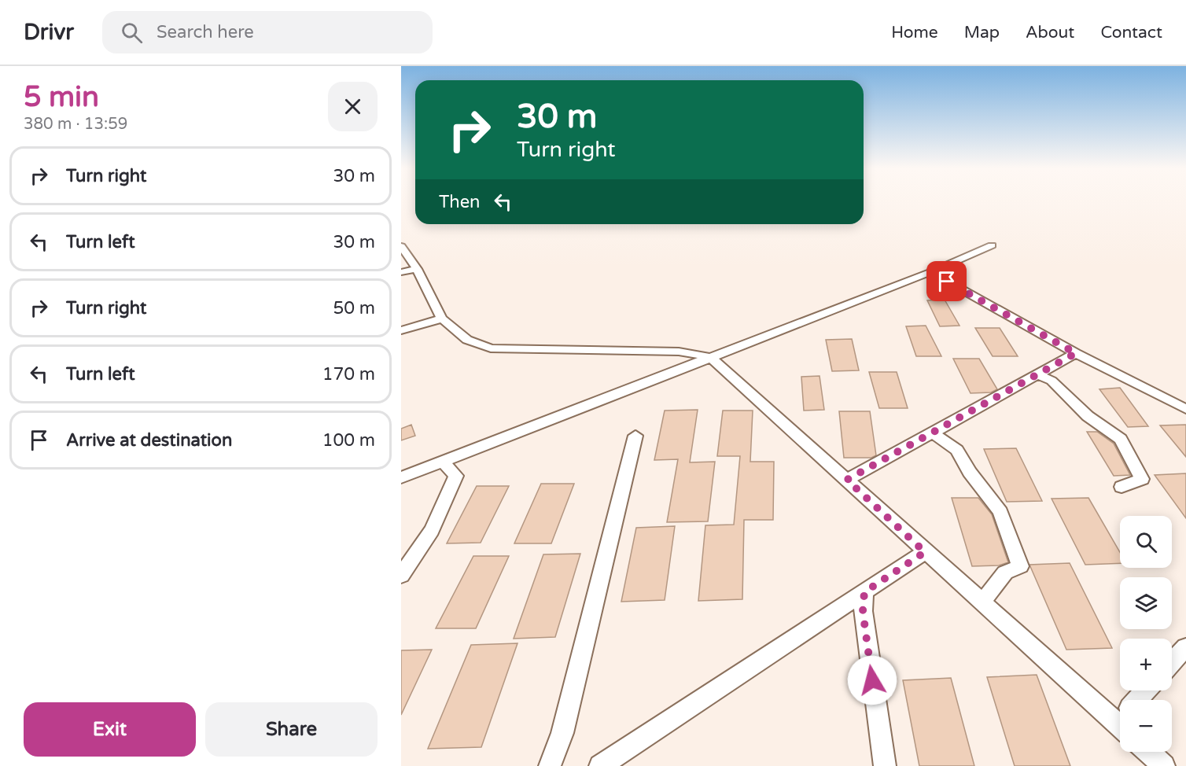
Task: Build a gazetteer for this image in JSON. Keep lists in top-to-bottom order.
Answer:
{
  "page": {
    "header": "Drivr",
    "search": "Search here",
    "nav": [
      "Home",
      "Map",
      "About",
      "Contact"
    ],
    "heading": ["5 min", "380 m · 13:59"],
    "turn": ["30 m", "Turn right"],
    "list": [
      {
        "name": "Turn right",
        "value": "30 m"
      },
      {
        "name": "Turn left",
        "value": "30 m"
      },
      {
        "name": "Turn right",
        "value": "50 m"
      },
      {
        "name": "Turn left",
        "value": "170 m"
      },
      {
        "name": "Arrive at destination",
        "value": "100 m"
      }
    ],
    "then": "Then",
    "map_buttons": ["+", "−"],
    "buttons": ["Exit", "Share"]
  }
}
